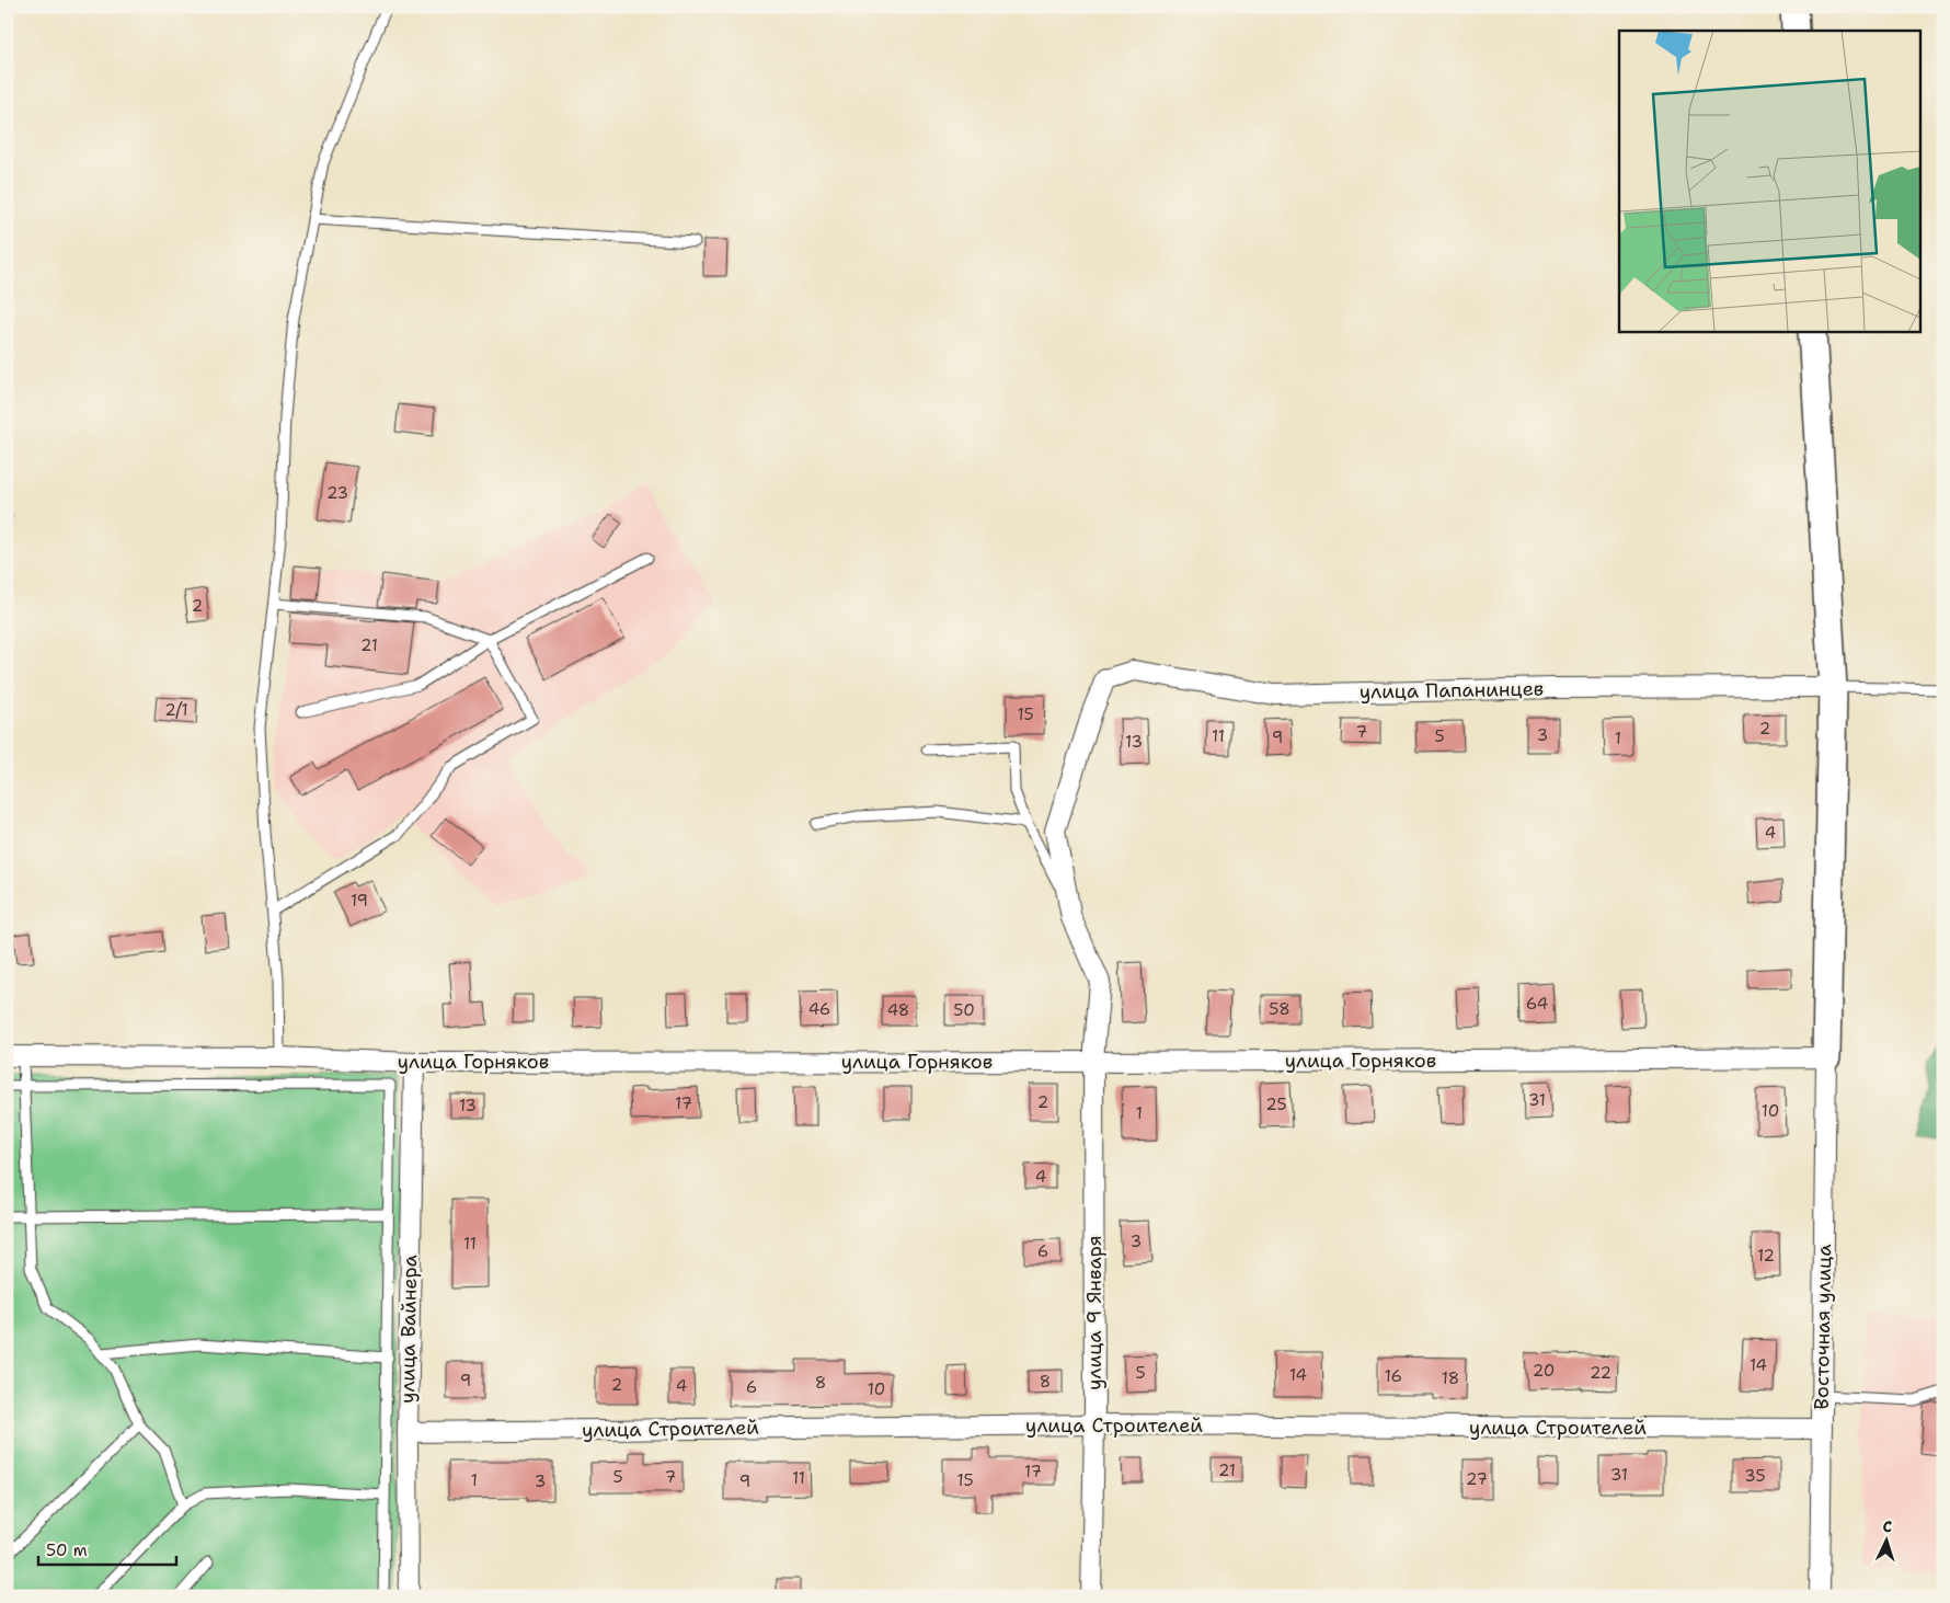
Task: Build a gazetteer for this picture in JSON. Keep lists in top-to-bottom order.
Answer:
{
  "streets": {
    "street": [
      "улица Папанинцев",
      "улица Горняков",
      "улица 9 Января",
      "Восточная улица",
      "улица Вайнера",
      "улица Строителей"
    ]
  },
  "crossings": [
    ["улица Папанинцев", "улица 9 Января"],
    ["улица Горняков", "улица 9 Января"],
    ["улица Горняков", "Восточная улица"],
    ["улица Горняков", "улица Вайнера"],
    ["улица 9 Января", "улица Строителей"],
    ["Восточная улица", "улица Строителей"],
    ["улица Вайнера", "улица Строителей"]
  ],
  "house_numbers": [
    "23",
    "2",
    "21",
    "2/1",
    "15",
    "2",
    "7",
    "3",
    "11",
    "5",
    "9",
    "1",
    "13",
    "4",
    "19",
    "64",
    "46",
    "58",
    "48",
    "50",
    "31",
    "2",
    "17",
    "25",
    "13",
    "10",
    "1",
    "4",
    "3",
    "11",
    "6",
    "12",
    "14",
    "20",
    "5",
    "22",
    "14",
    "16",
    "18",
    "9",
    "8",
    "8",
    "2",
    "4",
    "6",
    "10",
    "21",
    "17",
    "31",
    "35",
    "5",
    "7",
    "11",
    "27",
    "1",
    "15",
    "3",
    "9"
  ],
  "scale_bar": "50 m",
  "north": "top"
}
